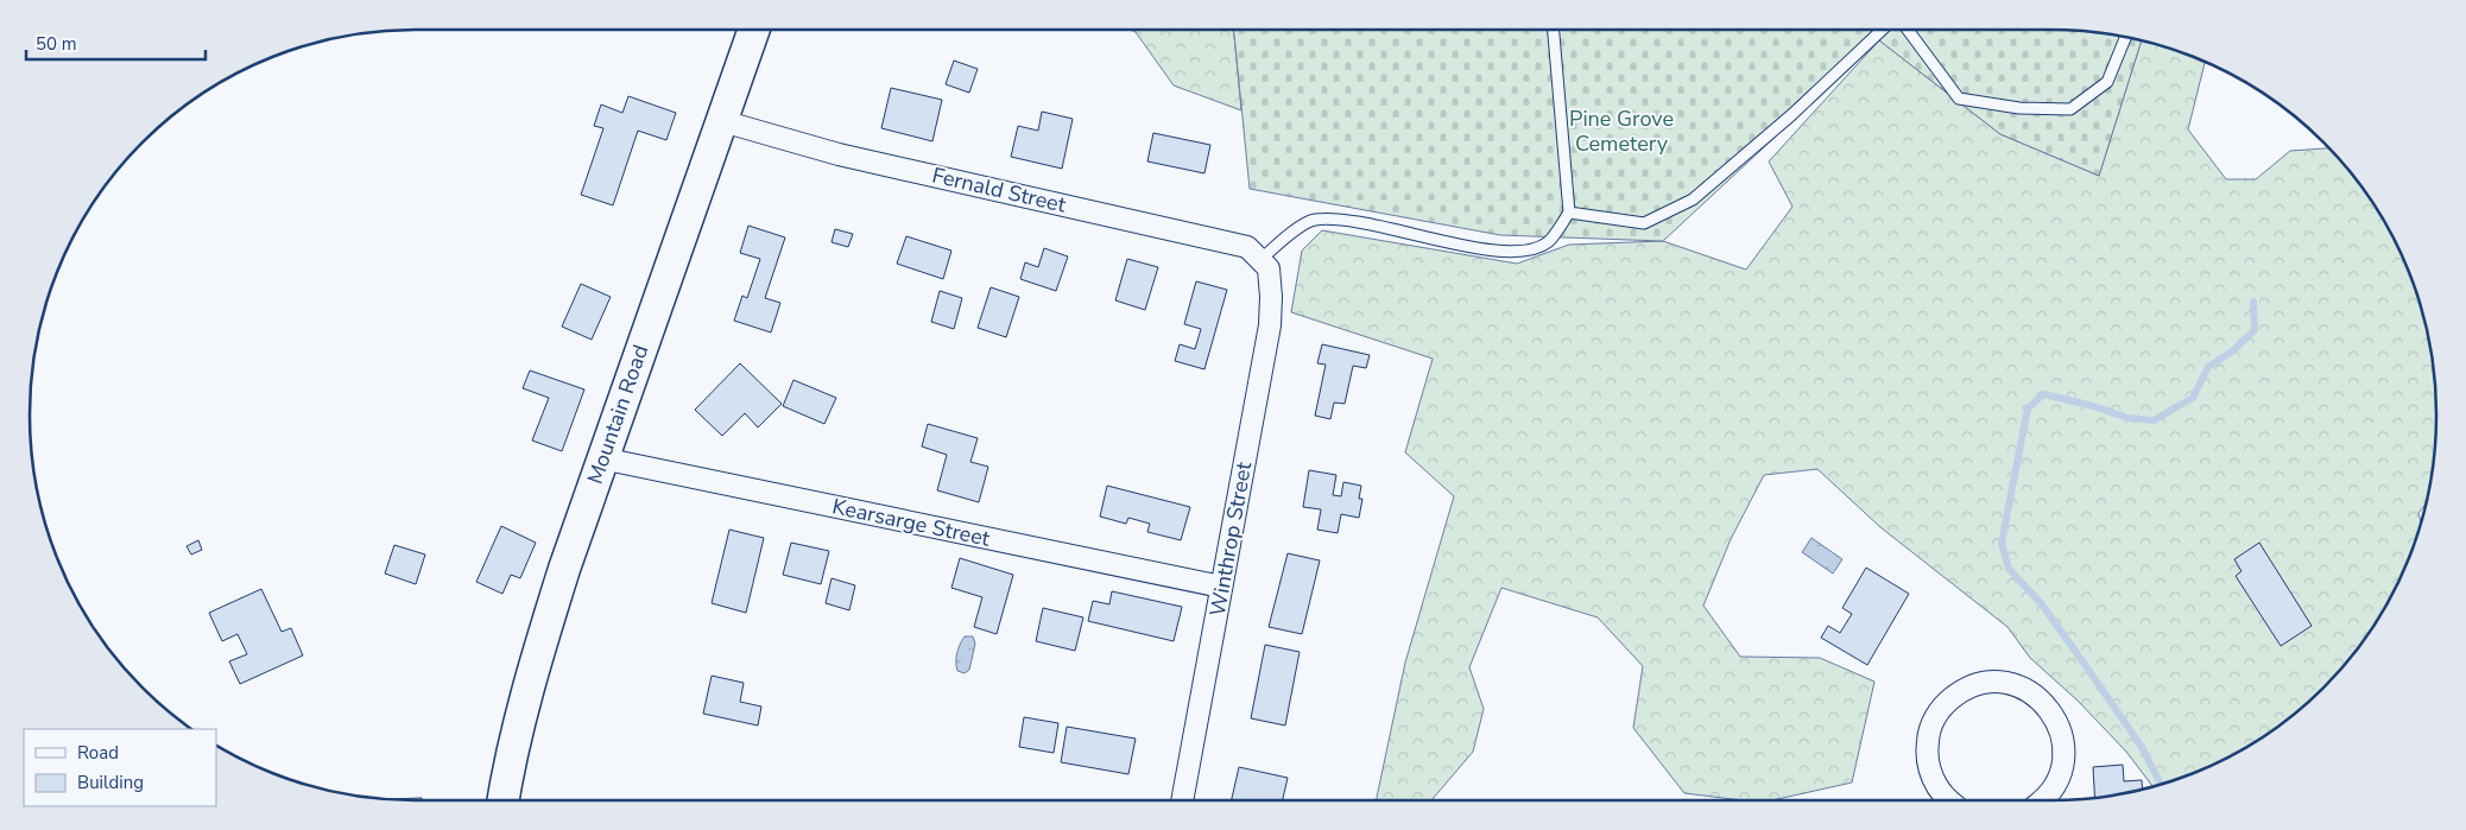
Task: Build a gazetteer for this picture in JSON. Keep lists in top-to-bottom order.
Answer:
{
  "streets": {
    "main road": ["Mountain Road"],
    "street": ["Fernald Street", "Kearsarge Street", "Winthrop Street"]
  },
  "crossings": [
    ["Fernald Street", "Mountain Road"],
    ["Fernald Street", "Winthrop Street"],
    ["Mountain Road", "Kearsarge Street"],
    ["Kearsarge Street", "Winthrop Street"]
  ],
  "parks": ["Pine Grove Cemetery"],
  "legend": ["Road", "Building"],
  "scale_bar": "50 m"
}
